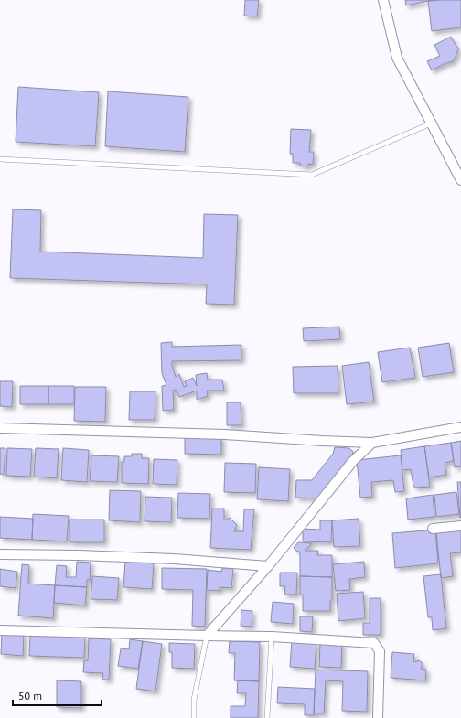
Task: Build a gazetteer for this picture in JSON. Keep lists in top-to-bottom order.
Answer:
{
  "scale_bar": "50 m"
}
